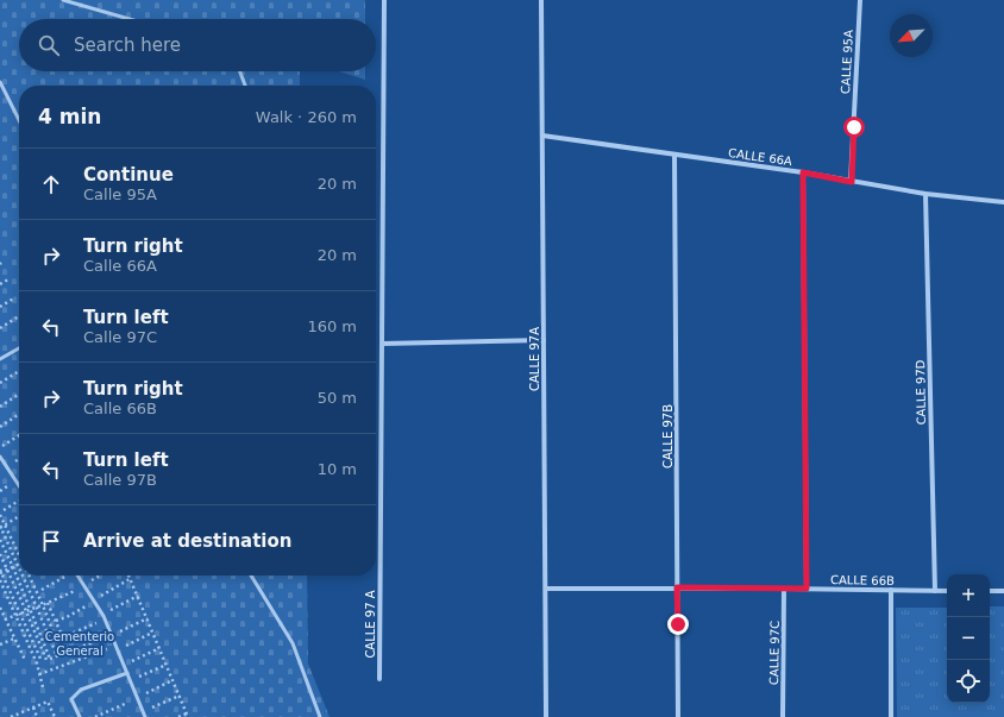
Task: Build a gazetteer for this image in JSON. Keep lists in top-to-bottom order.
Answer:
{
  "streets": {
    "street": [
      "CALLE 95A",
      "CALLE 66A",
      "CALLE 97A",
      "CALLE 97D",
      "CALLE 97B",
      "CALLE 66B",
      "CALLE 97 A",
      "CALLE 97C"
    ]
  },
  "crossings": [
    ["CALLE 95A", "CALLE 66A"],
    ["CALLE 66A", "CALLE 97A"],
    ["CALLE 66A", "CALLE 97D"],
    ["CALLE 66A", "CALLE 97B"],
    ["CALLE 97A", "CALLE 66B"],
    ["CALLE 97D", "CALLE 66B"],
    ["CALLE 97B", "CALLE 66B"],
    ["CALLE 66B", "CALLE 97C"]
  ],
  "parks": ["Cementerio General"],
  "north": "bottom left",
  "page": {
    "search": "Search here",
    "heading": ["4 min", "Walk · 260 m"],
    "list": [
      ["Continue", "Calle 95A", "20 m"],
      ["Turn right", "Calle 66A", "20 m"],
      ["Turn left", "Calle 97C", "160 m"],
      ["Turn right", "Calle 66B", "50 m"],
      ["Turn left", "Calle 97B", "10 m"],
      "Arrive at destination"
    ],
    "map_buttons": ["+", "−"]
  }
}
